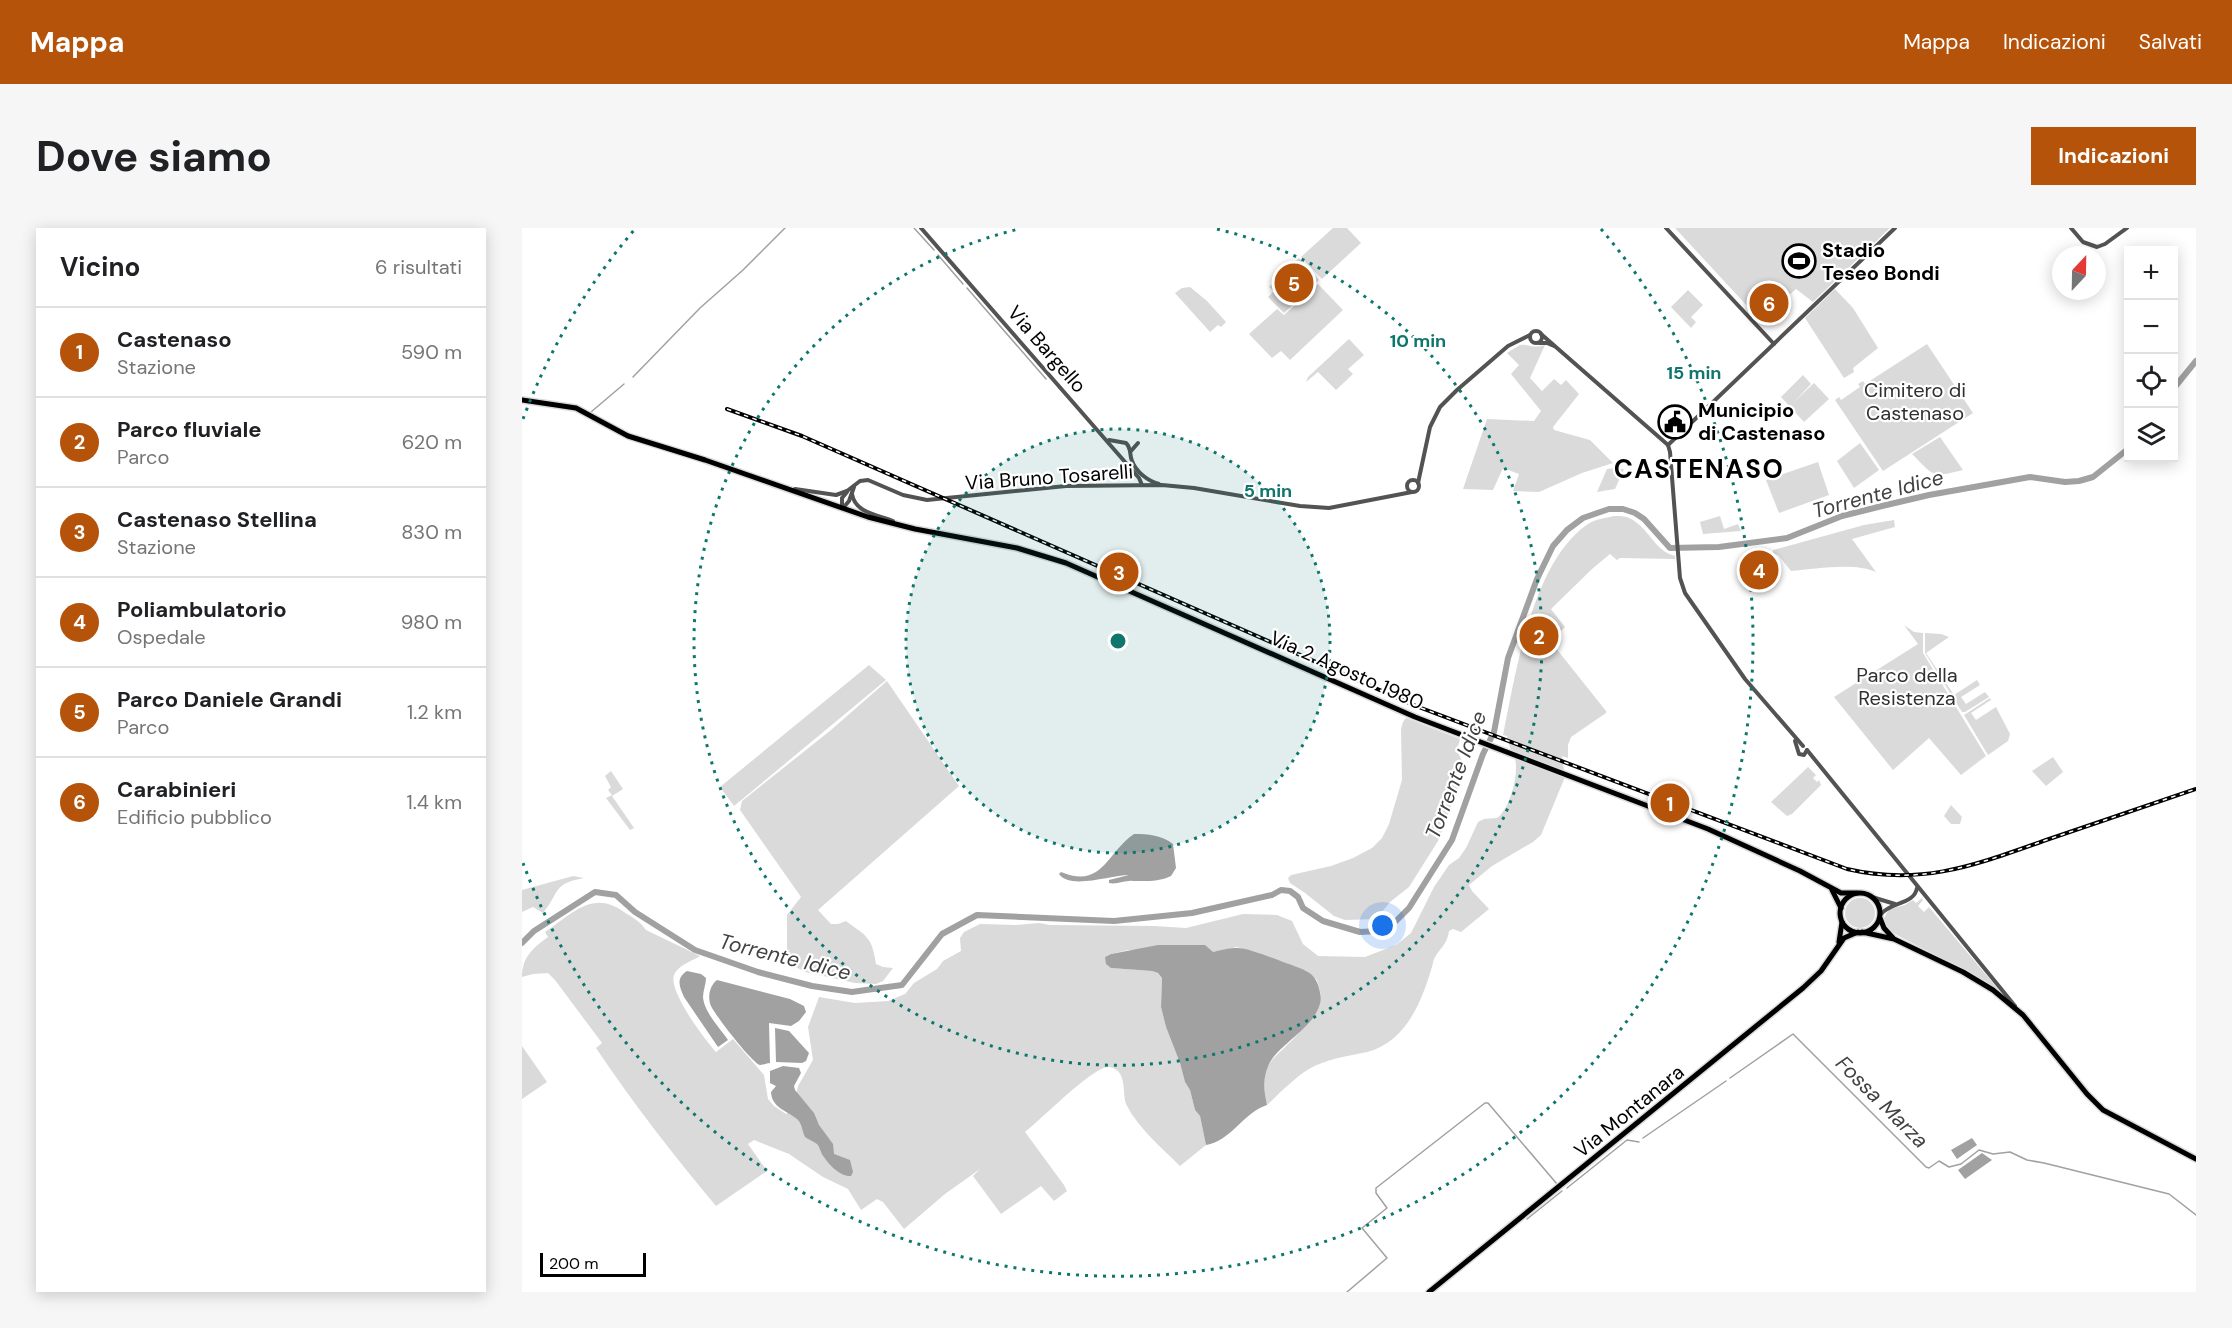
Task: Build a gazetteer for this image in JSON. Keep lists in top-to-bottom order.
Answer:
{
  "streets": {
    "main road": ["Via Bruno Tosarelli", "Via 2 Agosto 1980", "Via Montanara"],
    "street": ["Via Bargello"]
  },
  "crossings": [
    ["Via Bargello", "Via Bruno Tosarelli"],
    ["Via Bruno Tosarelli", "Via 2 Agosto 1980"],
    ["Via 2 Agosto 1980", "Via Montanara"]
  ],
  "districts": ["CASTENASO"],
  "water": ["Torrente Idice", "Fossa Marza"],
  "parks": ["Cimitero di Castenaso", "Parco della Resistenza"],
  "places": {
    "sports": ["Stadio Teseo Bondi"],
    "public building": ["Municipio di Castenaso"]
  },
  "scale_bar": "200 m",
  "north": "top",
  "page": {
    "header": "Mappa",
    "nav": ["Mappa", "Indicazioni", "Salvati"],
    "buttons": "Indicazioni",
    "title": "Dove siamo",
    "heading": ["Vicino", "6 risultati"],
    "map_buttons": ["+", "−"],
    "pins": [
      "5",
      "6",
      "4",
      "3",
      "2",
      "1"
    ],
    "list": [
      {
        "mark": "1",
        "name": "Castenaso",
        "note": "Stazione",
        "value": "590 m"
      },
      {
        "mark": "2",
        "name": "Parco fluviale",
        "note": "Parco",
        "value": "620 m"
      },
      {
        "mark": "3",
        "name": "Castenaso Stellina",
        "note": "Stazione",
        "value": "830 m"
      },
      {
        "mark": "4",
        "name": "Poliambulatorio",
        "note": "Ospedale",
        "value": "980 m"
      },
      {
        "mark": "5",
        "name": "Parco Daniele Grandi",
        "note": "Parco",
        "value": "1.2 km"
      },
      {
        "mark": "6",
        "name": "Carabinieri",
        "note": "Edificio pubblico",
        "value": "1.4 km"
      }
    ],
    "scale": "200 m"
  },
  "rings": ["10 min", "15 min", "5 min"]
}
